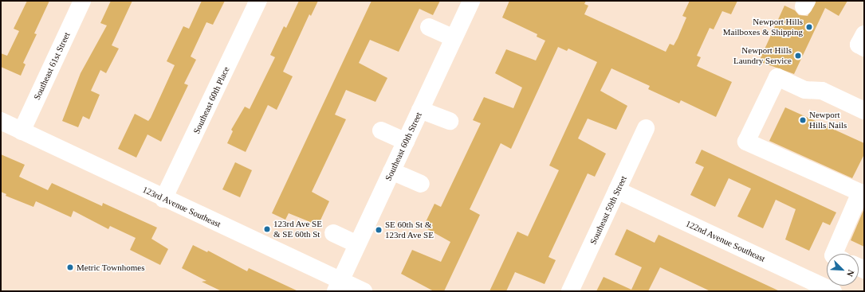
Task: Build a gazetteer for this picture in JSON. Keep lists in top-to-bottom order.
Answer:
{
  "streets": {
    "street": [
      "Southeast 61st Street",
      "Southeast 60th Place",
      "Southeast 60th Street",
      "123rd Avenue Southeast",
      "Southeast 59th Street",
      "122nd Avenue Southeast"
    ]
  },
  "crossings": [
    ["Southeast 61st Street", "123rd Avenue Southeast"],
    ["Southeast 60th Place", "123rd Avenue Southeast"],
    ["Southeast 60th Street", "123rd Avenue Southeast"],
    ["Southeast 59th Street", "122nd Avenue Southeast"]
  ],
  "places": [
    "Newport Hills Mailboxes & Shipping",
    "Newport Hills Laundry Service",
    "Newport Hills Nails",
    "123rd Ave SE & SE 60th St",
    "SE 60th St & 123rd Ave SE",
    "Metric Townhomes"
  ],
  "north": "bottom right"
}
